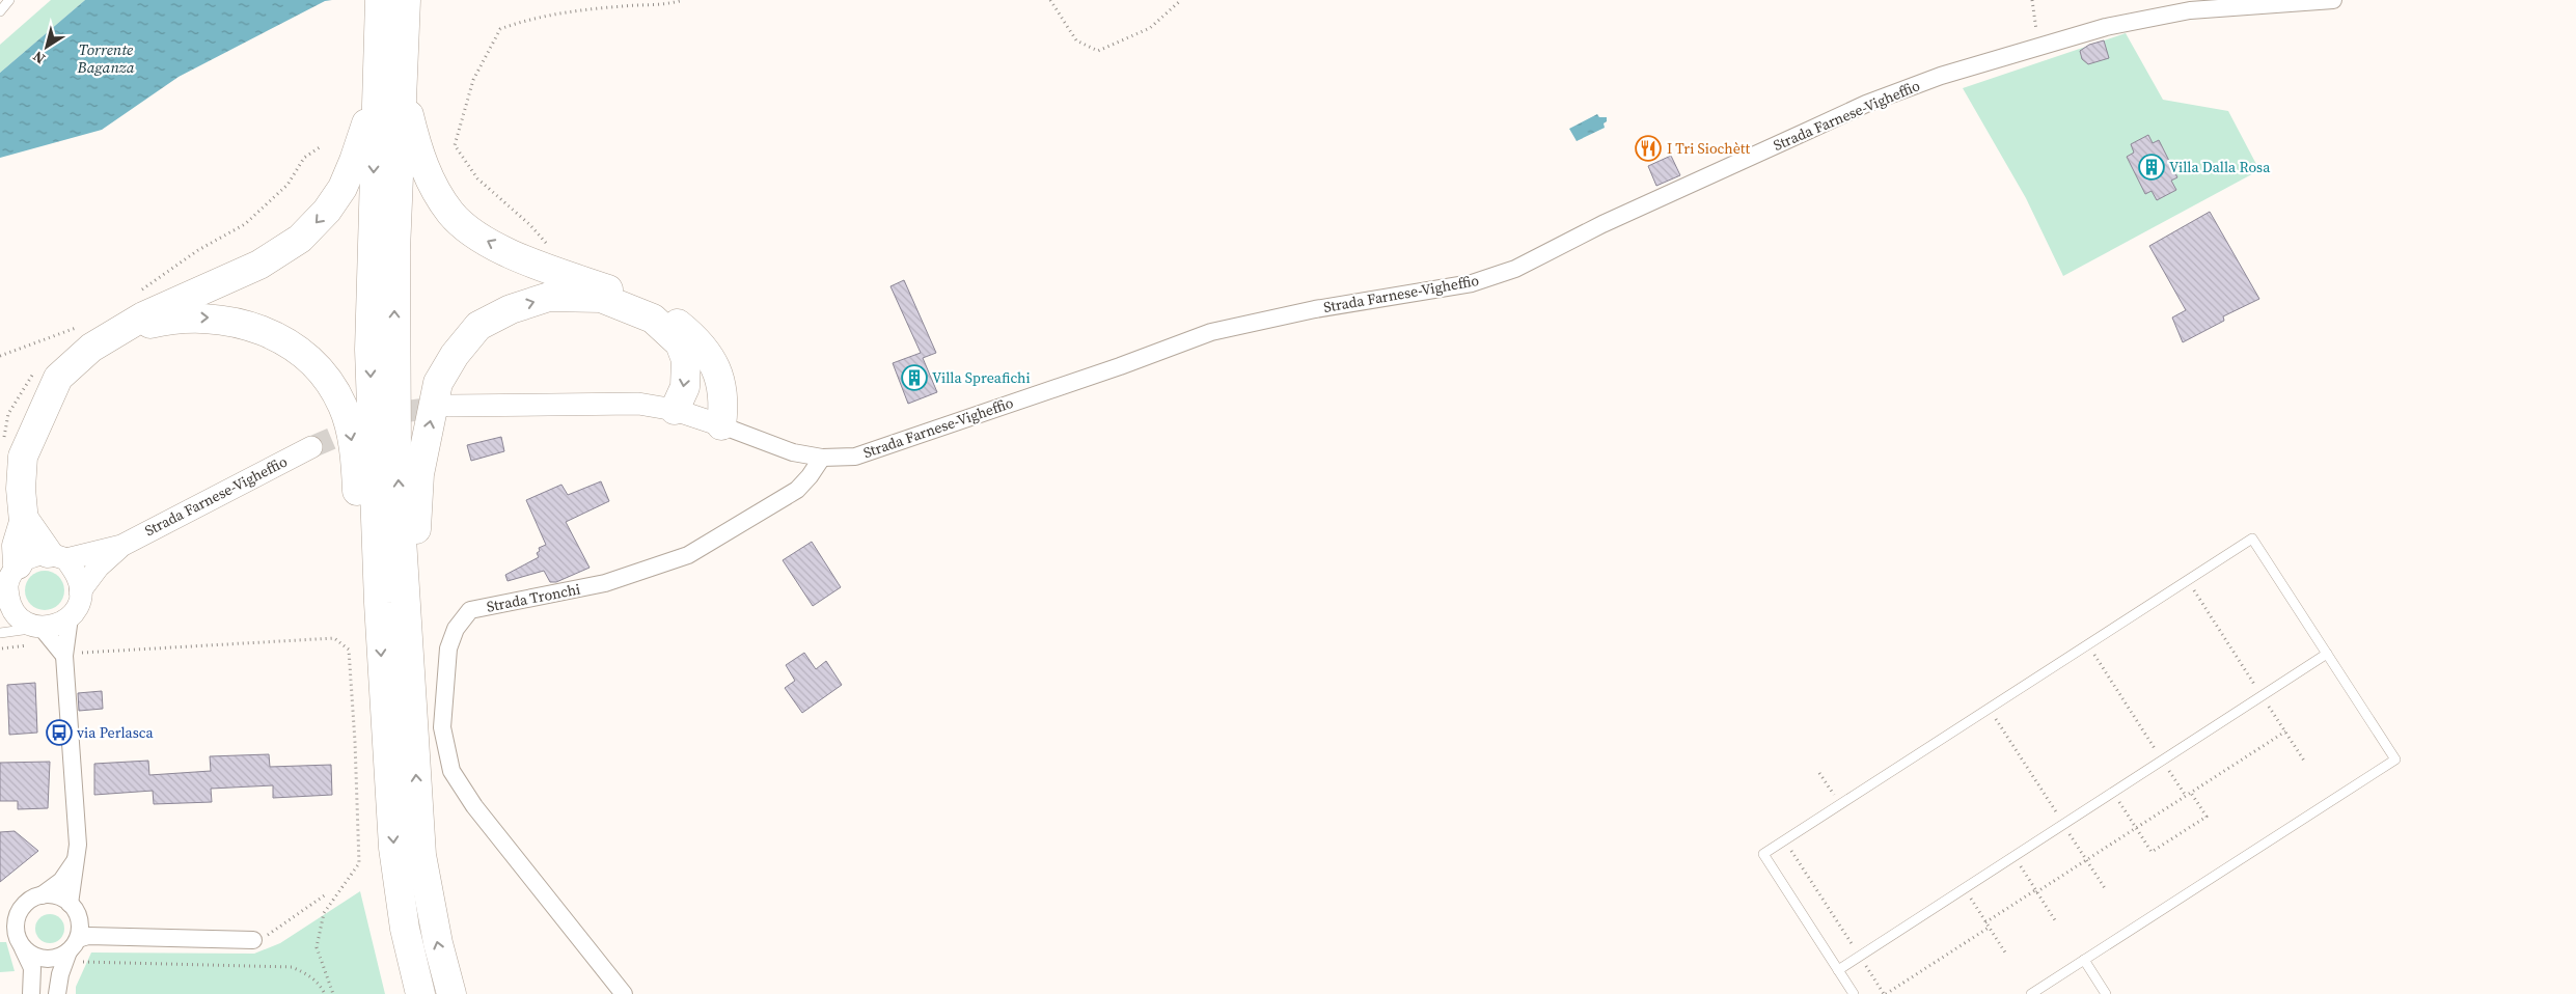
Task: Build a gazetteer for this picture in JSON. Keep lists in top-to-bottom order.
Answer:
{
  "streets": {
    "street": ["Strada Farnese-Vigheffio", "Strada Tronchi"]
  },
  "crossings": [
    ["Strada Farnese-Vigheffio", "Strada Tronchi"]
  ],
  "water": ["Torrente Baganza"],
  "places": {
    "restaurant": ["I Tri Siochètt"],
    "building": ["Villa Dalla Rosa", "Villa Spreafichi"],
    "bus stop": ["via Perlasca"]
  },
  "north": "bottom left"
}
